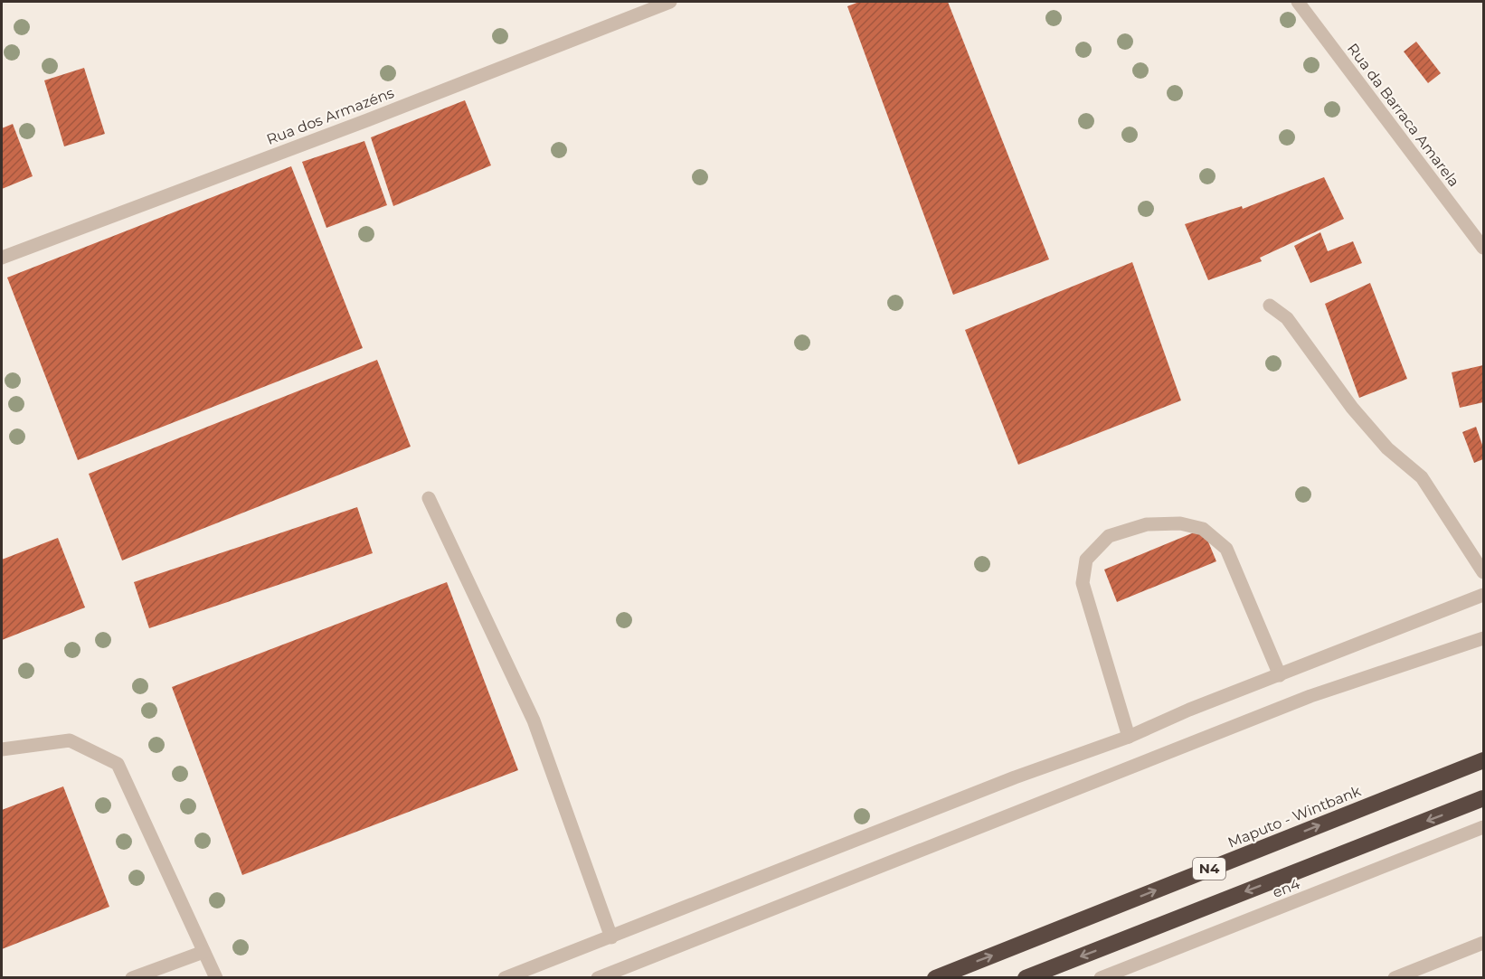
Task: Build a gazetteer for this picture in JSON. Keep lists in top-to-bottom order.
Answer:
{
  "streets": {
    "highway": ["Maputo - Wintbank", "N4"],
    "street": ["Rua da Barraca Amarela", "Rua dos Armazéns", "en4"]
  }
}
